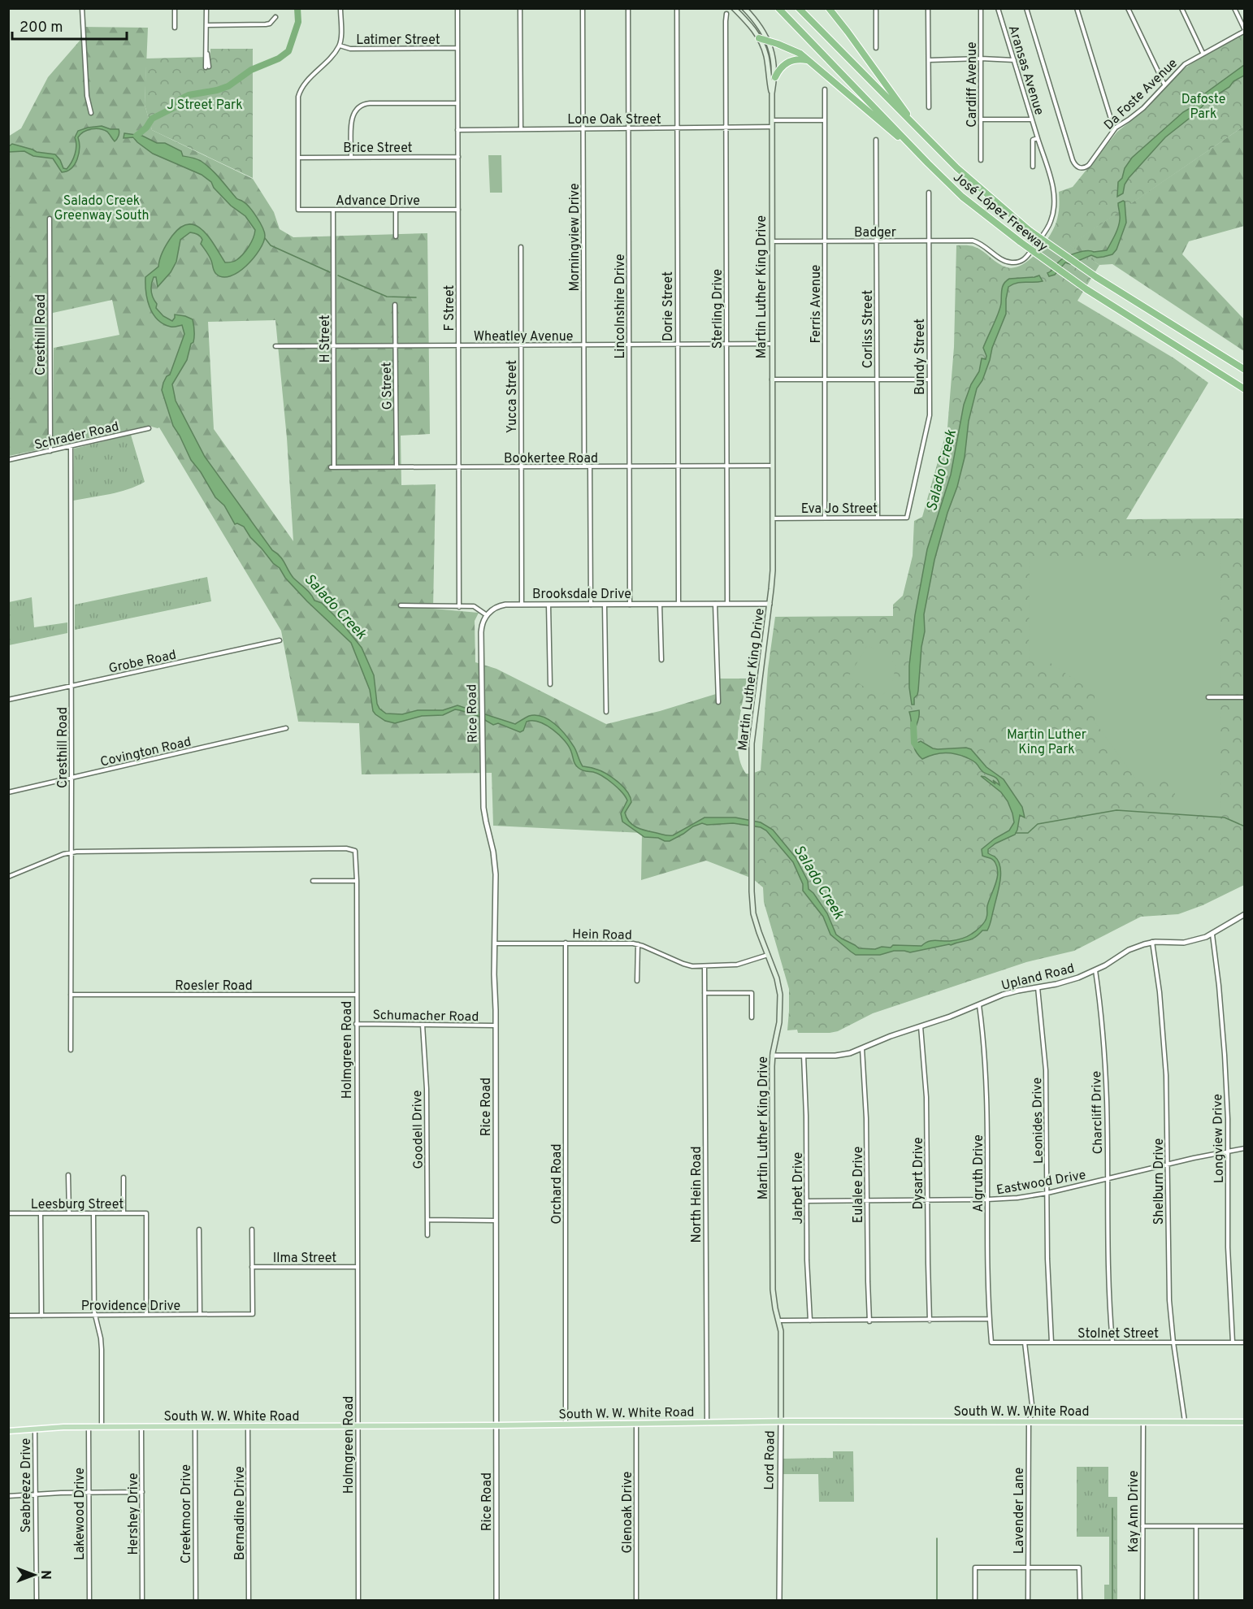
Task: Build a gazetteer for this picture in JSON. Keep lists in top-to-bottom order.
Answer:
{
  "streets": {
    "highway": ["José López Freeway"],
    "main road": ["Martin Luther King Drive", "South W. W. White Road", "Lord Road"],
    "street": [
      "Latimer Street",
      "Aransas Avenue",
      "Cardiff Avenue",
      "Da Foste Avenue",
      "Lone Oak Street",
      "Brice Street",
      "Advance Drive",
      "Badger",
      "Morningview Drive",
      "Ferris Avenue",
      "Lincolnshire Drive",
      "Dorie Street",
      "F Street",
      "Sterling Drive",
      "Corliss Street",
      "Cresthill Road",
      "Wheatley Avenue",
      "H Street",
      "Bundy Street",
      "G Street",
      "Yucca Street",
      "Schrader Road",
      "Bookertee Road",
      "Eva Jo Street",
      "Brooksdale Drive",
      "Grobe Road",
      "Rice Road",
      "Covington Road",
      "Hein Road",
      "Upland Road",
      "Roesler Road",
      "Schumacher Road",
      "Holmgreen Road",
      "Charcliff Drive",
      "Leonides Drive",
      "Goodell Drive",
      "Longview Drive",
      "Dysart Drive",
      "Algruth Drive",
      "Eastwood Drive",
      "Shelburn Drive",
      "Orchard Road",
      "Eulalee Drive",
      "Jarbet Drive",
      "North Hein Road",
      "Leesburg Street",
      "Ilma Street",
      "Providence Drive",
      "Stolnet Street",
      "Seabreeze Drive",
      "Lavender Lane",
      "Kay Ann Drive",
      "Glenoak Drive",
      "Bernadine Drive",
      "Lakewood Drive",
      "Hershey Drive",
      "Creekmoor Drive"
    ]
  },
  "crossings": [
    ["Latimer Street", "F Street"],
    ["Aransas Avenue", "Badger"],
    ["Lone Oak Street", "Morningview Drive"],
    ["Lone Oak Street", "Martin Luther King Drive"],
    ["Lone Oak Street", "Lincolnshire Drive"],
    ["Lone Oak Street", "Dorie Street"],
    ["Lone Oak Street", "F Street"],
    ["Lone Oak Street", "Sterling Drive"],
    ["Brice Street", "Advance Drive"],
    ["Brice Street", "F Street"],
    ["Advance Drive", "F Street"],
    ["Advance Drive", "H Street"],
    ["Badger", "Martin Luther King Drive"],
    ["Badger", "Ferris Avenue"],
    ["Badger", "Corliss Street"],
    ["Badger", "Bundy Street"],
    ["Morningview Drive", "Wheatley Avenue"],
    ["Morningview Drive", "Bookertee Road"],
    ["Martin Luther King Drive", "Wheatley Avenue"],
    ["Martin Luther King Drive", "Bookertee Road"],
    ["Martin Luther King Drive", "Eva Jo Street"],
    ["Martin Luther King Drive", "Brooksdale Drive"],
    ["Martin Luther King Drive", "Hein Road"],
    ["Martin Luther King Drive", "Upland Road"],
    ["Martin Luther King Drive", "Lord Road"],
    ["Ferris Avenue", "Eva Jo Street"],
    ["Lincolnshire Drive", "Wheatley Avenue"],
    ["Lincolnshire Drive", "Bookertee Road"],
    ["Lincolnshire Drive", "Brooksdale Drive"],
    ["Dorie Street", "Wheatley Avenue"],
    ["Dorie Street", "Bookertee Road"],
    ["Dorie Street", "Brooksdale Drive"],
    ["F Street", "Wheatley Avenue"],
    ["F Street", "Bookertee Road"],
    ["Sterling Drive", "Wheatley Avenue"],
    ["Sterling Drive", "Bookertee Road"],
    ["Sterling Drive", "Brooksdale Drive"],
    ["Corliss Street", "Eva Jo Street"],
    ["Cresthill Road", "Schrader Road"],
    ["Cresthill Road", "Grobe Road"],
    ["Cresthill Road", "Covington Road"],
    ["Cresthill Road", "Roesler Road"],
    ["Cresthill Road", "Holmgreen Road"],
    ["Wheatley Avenue", "H Street"],
    ["Wheatley Avenue", "G Street"],
    ["Wheatley Avenue", "Yucca Street"],
    ["H Street", "Bookertee Road"],
    ["Bundy Street", "Eva Jo Street"],
    ["G Street", "Bookertee Road"],
    ["Yucca Street", "Bookertee Road"],
    ["Yucca Street", "Brooksdale Drive"],
    ["Brooksdale Drive", "Rice Road"],
    ["Rice Road", "Hein Road"],
    ["Rice Road", "Schumacher Road"],
    ["Rice Road", "South W. W. White Road"],
    ["Hein Road", "Orchard Road"],
    ["Hein Road", "North Hein Road"],
    ["Upland Road", "Charcliff Drive"],
    ["Upland Road", "Leonides Drive"],
    ["Upland Road", "Longview Drive"],
    ["Upland Road", "Dysart Drive"],
    ["Upland Road", "Algruth Drive"],
    ["Upland Road", "Shelburn Drive"],
    ["Upland Road", "Eulalee Drive"],
    ["Upland Road", "Jarbet Drive"],
    ["Roesler Road", "Holmgreen Road"],
    ["Schumacher Road", "Holmgreen Road"],
    ["Schumacher Road", "Goodell Drive"],
    ["Holmgreen Road", "Ilma Street"],
    ["Holmgreen Road", "South W. W. White Road"],
    ["Charcliff Drive", "Eastwood Drive"],
    ["Charcliff Drive", "Stolnet Street"],
    ["Leonides Drive", "Eastwood Drive"],
    ["Leonides Drive", "Stolnet Street"],
    ["Longview Drive", "Eastwood Drive"],
    ["Longview Drive", "Stolnet Street"],
    ["Dysart Drive", "Eastwood Drive"],
    ["Algruth Drive", "Eastwood Drive"],
    ["Algruth Drive", "Stolnet Street"],
    ["Eastwood Drive", "Shelburn Drive"],
    ["Eastwood Drive", "Eulalee Drive"],
    ["Eastwood Drive", "Jarbet Drive"],
    ["Shelburn Drive", "Stolnet Street"],
    ["Shelburn Drive", "South W. W. White Road"],
    ["Orchard Road", "South W. W. White Road"],
    ["North Hein Road", "South W. W. White Road"],
    ["Leesburg Street", "Providence Drive"],
    ["Ilma Street", "Providence Drive"],
    ["South W. W. White Road", "Lord Road"],
    ["South W. W. White Road", "Seabreeze Drive"],
    ["South W. W. White Road", "Lavender Lane"],
    ["South W. W. White Road", "Kay Ann Drive"],
    ["South W. W. White Road", "Glenoak Drive"],
    ["South W. W. White Road", "Bernadine Drive"],
    ["South W. W. White Road", "Lakewood Drive"],
    ["South W. W. White Road", "Hershey Drive"],
    ["South W. W. White Road", "Creekmoor Drive"]
  ],
  "water": ["Salado Creek"],
  "parks": [
    "Dafoste Park",
    "J Street Park",
    "Salado Creek Greenway South",
    "Martin Luther King Park"
  ],
  "scale_bar": "200 m",
  "north": "right"
}
